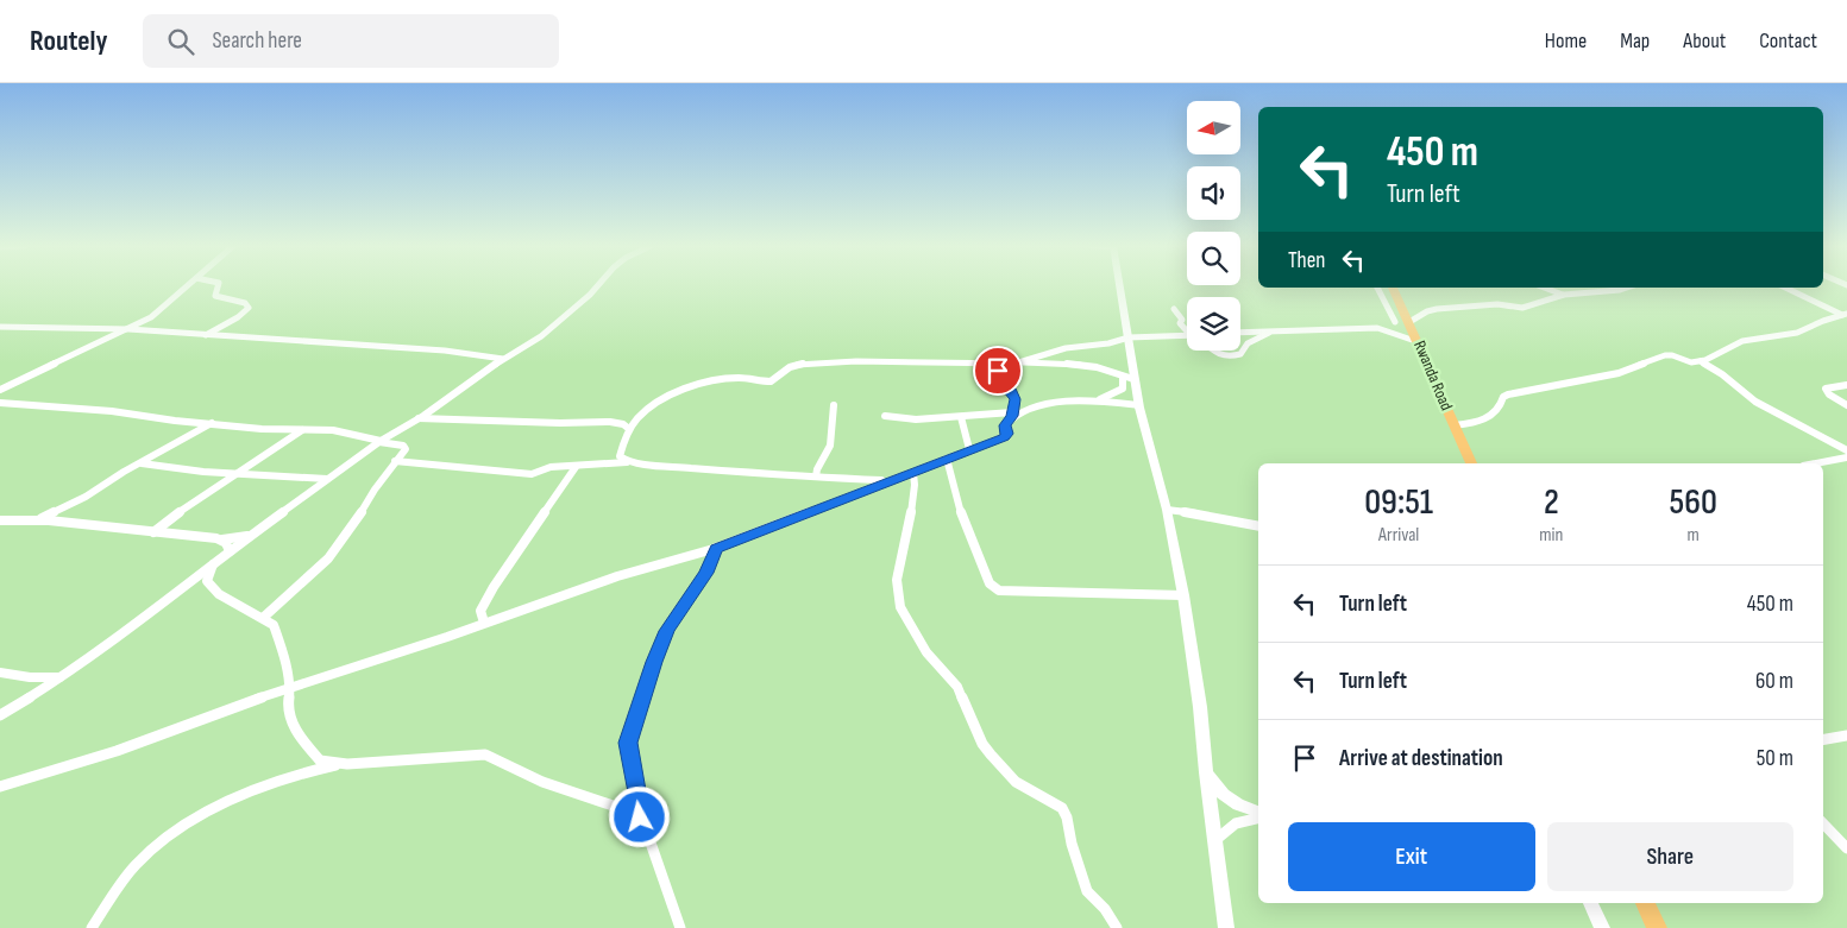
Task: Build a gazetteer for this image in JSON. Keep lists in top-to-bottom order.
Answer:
{
  "streets": {
    "highway": ["Rwanda Road"]
  },
  "north": "left",
  "page": {
    "header": "Routely",
    "search": "Search here",
    "nav": [
      "Home",
      "Map",
      "About",
      "Contact"
    ],
    "turn": ["450 m", "Turn left"],
    "then": "Then",
    "eta": [
      "09:51",
      "Arrival",
      "2",
      "min",
      "560",
      "m"
    ],
    "list": [
      {
        "name": "Turn left",
        "value": "450 m"
      },
      {
        "name": "Turn left",
        "value": "60 m"
      },
      {
        "name": "Arrive at destination",
        "value": "50 m"
      }
    ],
    "buttons": ["Exit", "Share"]
  }
}
